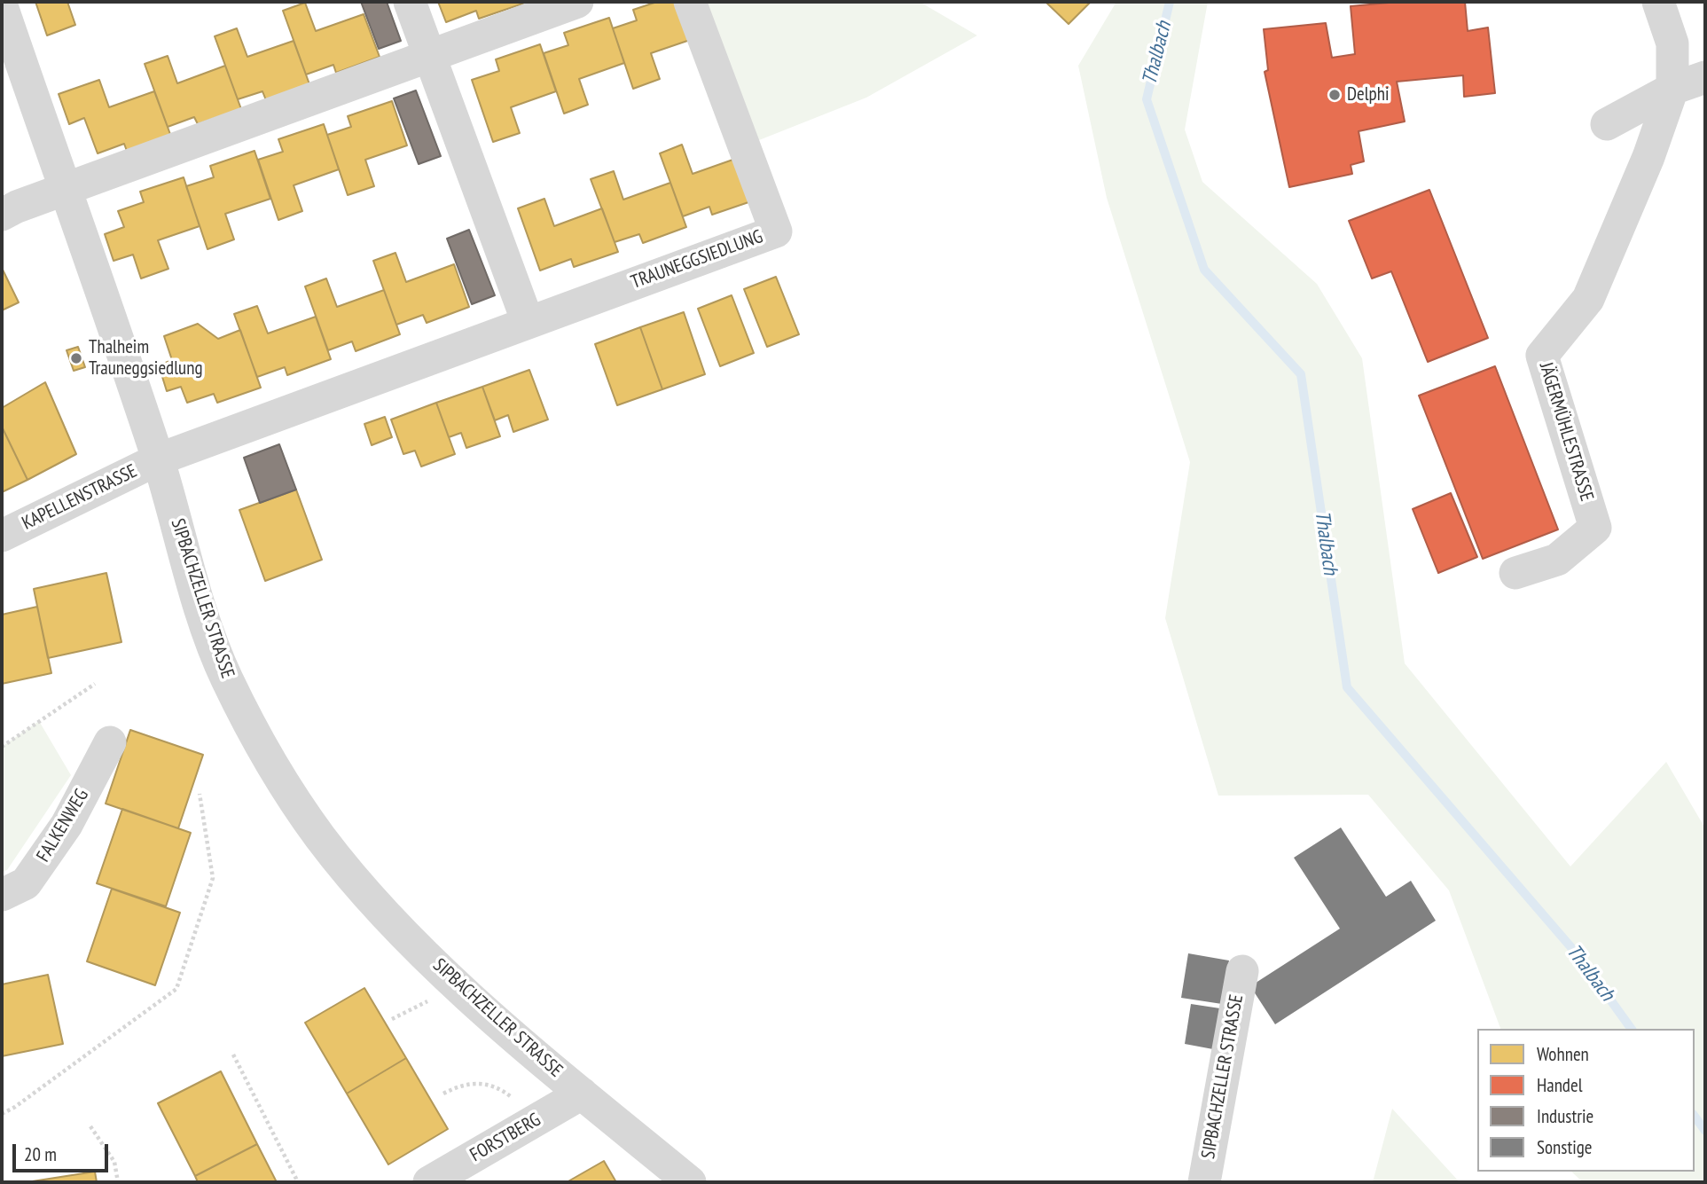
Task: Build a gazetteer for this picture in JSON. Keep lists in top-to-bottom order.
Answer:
{
  "streets": {
    "street": [
      "TRAUNEGGSIEDLUNG",
      "JÄGERMÜHLESTRASSE",
      "KAPELLENSTRASSE",
      "SIPBACHZELLER STRASSE",
      "FALKENWEG",
      "FORSTBERG"
    ]
  },
  "crossings": [
    ["TRAUNEGGSIEDLUNG", "KAPELLENSTRASSE"],
    ["TRAUNEGGSIEDLUNG", "SIPBACHZELLER STRASSE"],
    ["KAPELLENSTRASSE", "SIPBACHZELLER STRASSE"],
    ["SIPBACHZELLER STRASSE", "FORSTBERG"]
  ],
  "water": ["Thalbach"],
  "places": ["Delphi", "Thalheim Trauneggsiedlung"],
  "legend": [
    "Wohnen",
    "Handel",
    "Industrie",
    "Sonstige"
  ],
  "scale_bar": "20 m"
}
